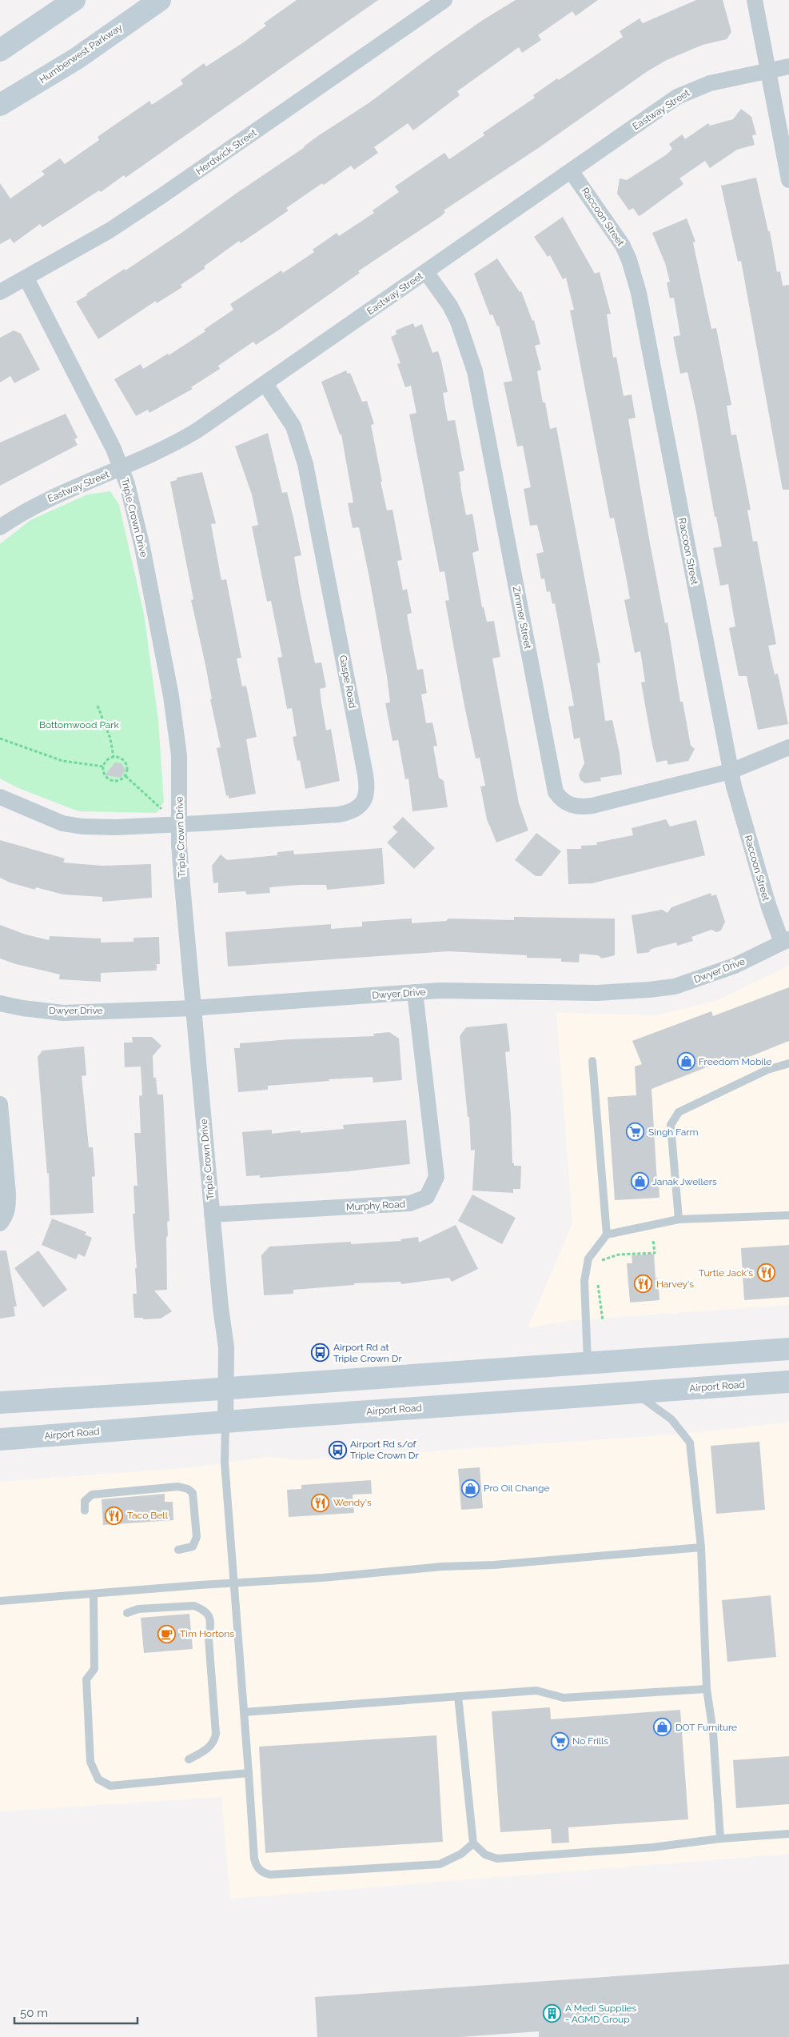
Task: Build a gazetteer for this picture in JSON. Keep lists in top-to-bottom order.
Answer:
{
  "streets": {
    "main road": ["Humberwest Parkway", "Airport Road"],
    "street": [
      "Eastway Street",
      "Herdwick Street",
      "Raccoon Street",
      "Triple Crown Drive",
      "Zimmer Street",
      "Gaspe Road",
      "Dwyer Drive",
      "Murphy Road"
    ]
  },
  "crossings": [
    ["Eastway Street", "Raccoon Street"],
    ["Eastway Street", "Triple Crown Drive"],
    ["Eastway Street", "Zimmer Street"],
    ["Eastway Street", "Gaspe Road"],
    ["Herdwick Street", "Triple Crown Drive"],
    ["Raccoon Street", "Zimmer Street"],
    ["Raccoon Street", "Dwyer Drive"],
    ["Triple Crown Drive", "Gaspe Road"],
    ["Triple Crown Drive", "Dwyer Drive"],
    ["Triple Crown Drive", "Murphy Road"],
    ["Triple Crown Drive", "Airport Road"],
    ["Dwyer Drive", "Murphy Road"]
  ],
  "parks": ["Bottomwood Park"],
  "places": {
    "shop": [
      "Freedom Mobile",
      "Janak Jwellers",
      "Pro Oil Change",
      "DOT Furniture"
    ],
    "supermarket": ["Singh Farm", "No Frills"],
    "restaurant": [
      "Turtle Jack's",
      "Harvey's",
      "Wendy's",
      "Taco Bell"
    ],
    "bus stop": ["Airport Rd at Triple Crown Dr", "Airport Rd s/of Triple Crown Dr"],
    "cafe": ["Tim Hortons"],
    "building": ["A Medi Supplies - AGMD Group"]
  },
  "scale_bar": "50 m"
}
